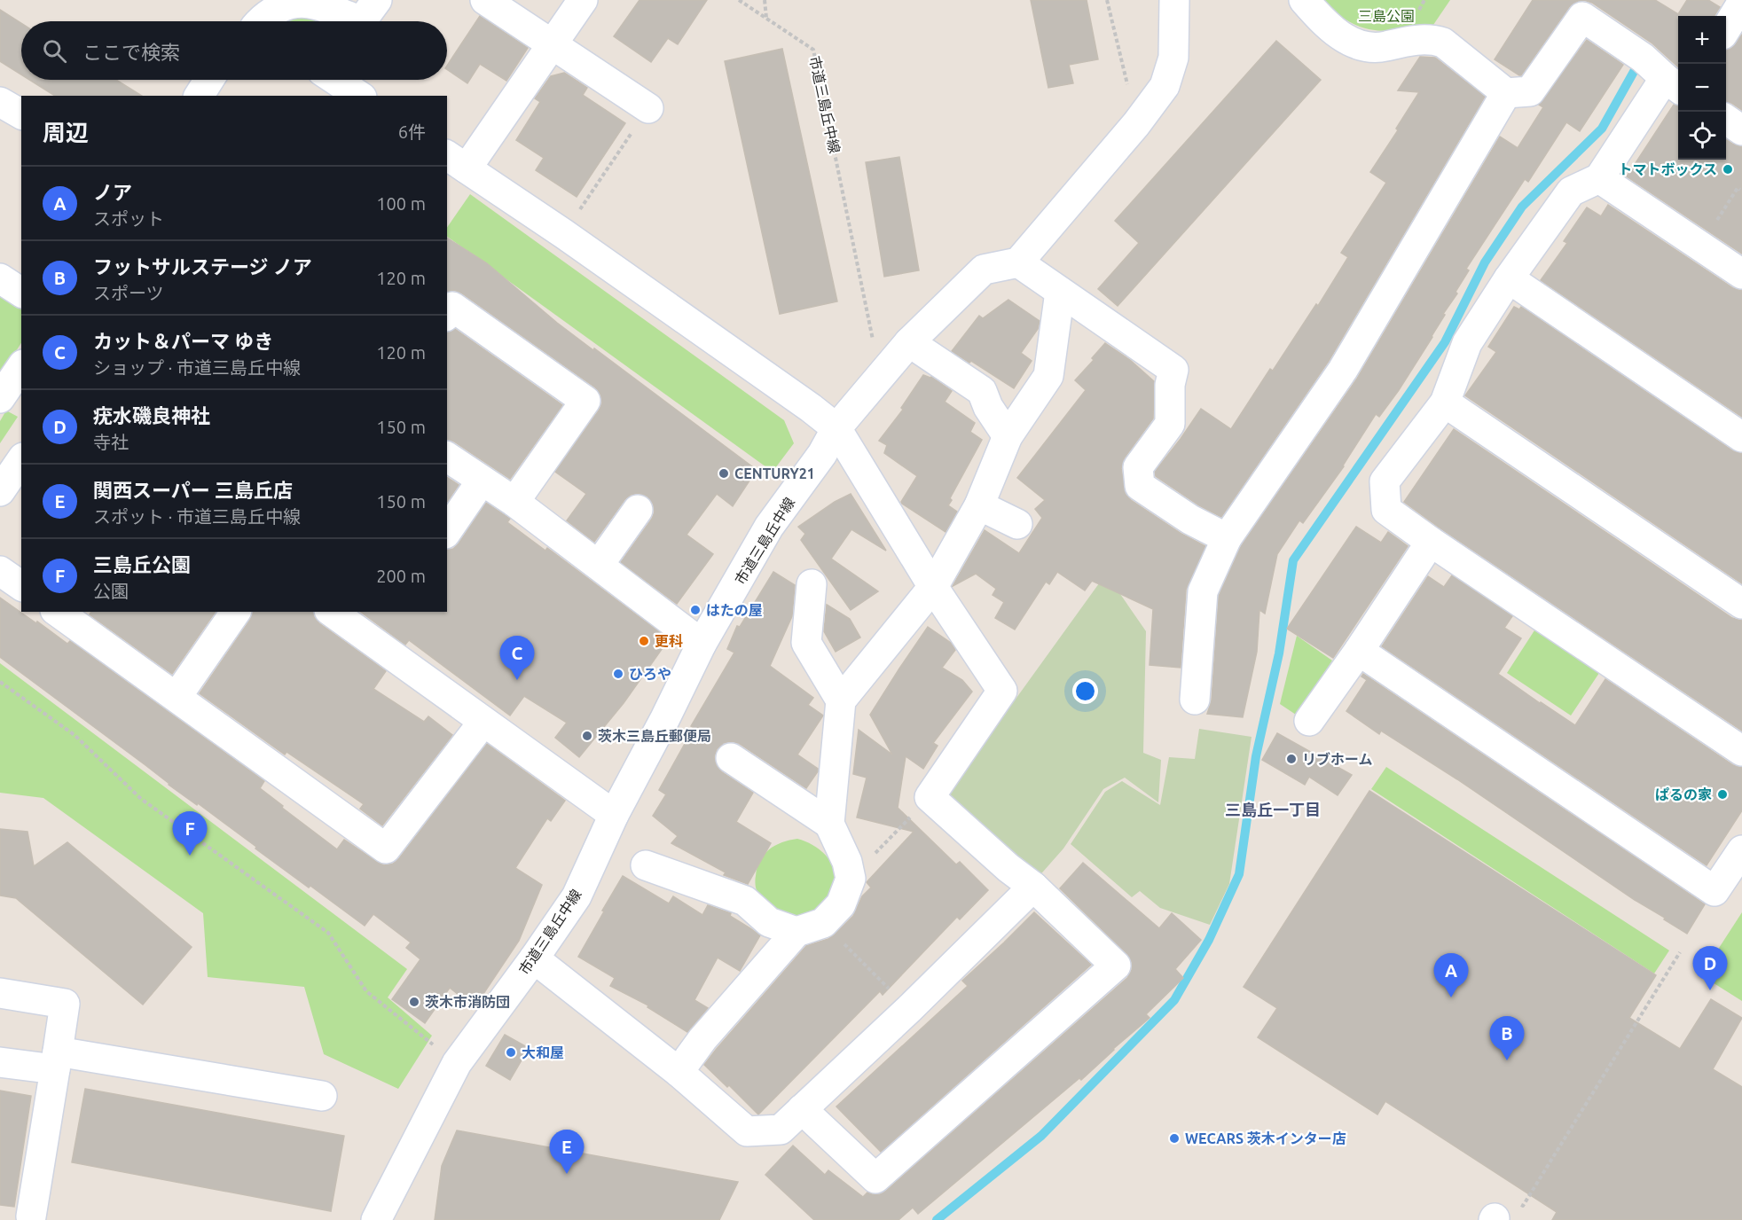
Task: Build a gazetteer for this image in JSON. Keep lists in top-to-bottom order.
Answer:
{
  "streets": {
    "street": ["市道三島丘中線"]
  },
  "districts": ["三島丘一丁目"],
  "parks": ["三島公園"],
  "places": [
    "トマトボックス",
    "CENTURY21",
    "はたの屋",
    "更科",
    "ひろや",
    "茨木三島丘郵便局",
    "リブホーム",
    "ぱるの家",
    "茨木市消防団",
    "大和屋",
    "WECARS 茨木インター店"
  ],
  "page": {
    "map_buttons": ["+", "−"],
    "search": "ここで検索",
    "heading": ["周辺", "6件"],
    "list": [
      {
        "mark": "A",
        "name": "ノア",
        "note": "スポット",
        "value": "100 m"
      },
      {
        "mark": "B",
        "name": "フットサルステージ ノア",
        "note": "スポーツ",
        "value": "120 m"
      },
      {
        "mark": "C",
        "name": "カット＆パーマ ゆき",
        "note": "ショップ · 市道三島丘中線",
        "value": "120 m"
      },
      {
        "mark": "D",
        "name": "疣水磯良神社",
        "note": "寺社",
        "value": "150 m"
      },
      {
        "mark": "E",
        "name": "関西スーパー 三島丘店",
        "note": "スポット · 市道三島丘中線",
        "value": "150 m"
      },
      {
        "mark": "F",
        "name": "三島丘公園",
        "note": "公園",
        "value": "200 m"
      }
    ],
    "pins": [
      "C",
      "F",
      "D",
      "A",
      "B",
      "E"
    ]
  }
}
